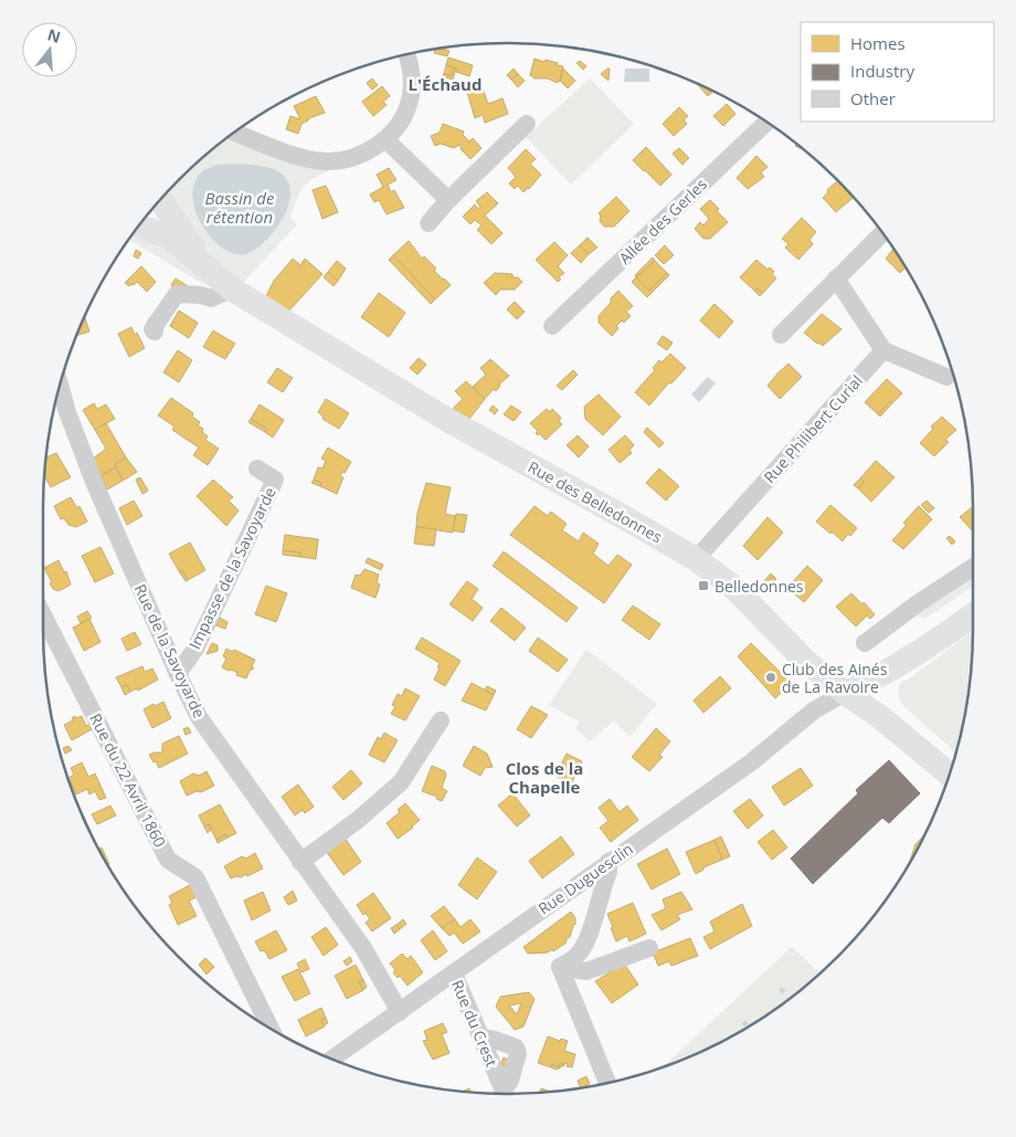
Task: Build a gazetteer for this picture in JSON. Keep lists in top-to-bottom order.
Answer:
{
  "streets": {
    "main road": ["Rue des Belledonnes"],
    "street": [
      "Allée des Gerles",
      "Rue Philibert Curial",
      "Impasse de la Savoyarde",
      "Rue de la Savoyarde",
      "Rue du 22 Avril 1860",
      "Rue Duguesclin",
      "Rue du Crest"
    ]
  },
  "crossings": [
    ["Rue Philibert Curial", "Rue des Belledonnes"],
    ["Rue des Belledonnes", "Rue Duguesclin"],
    ["Impasse de la Savoyarde", "Rue de la Savoyarde"],
    ["Rue de la Savoyarde", "Rue Duguesclin"],
    ["Rue Duguesclin", "Rue du Crest"]
  ],
  "districts": ["L'Échaud", "Clos de la Chapelle"],
  "water": ["Bassin de rétention"],
  "places": {
    "transit": ["Belledonnes"],
    "other": ["Club des Ainés de La Ravoire"]
  },
  "legend": ["Homes", "Industry", "Other"],
  "north": "top"
}
